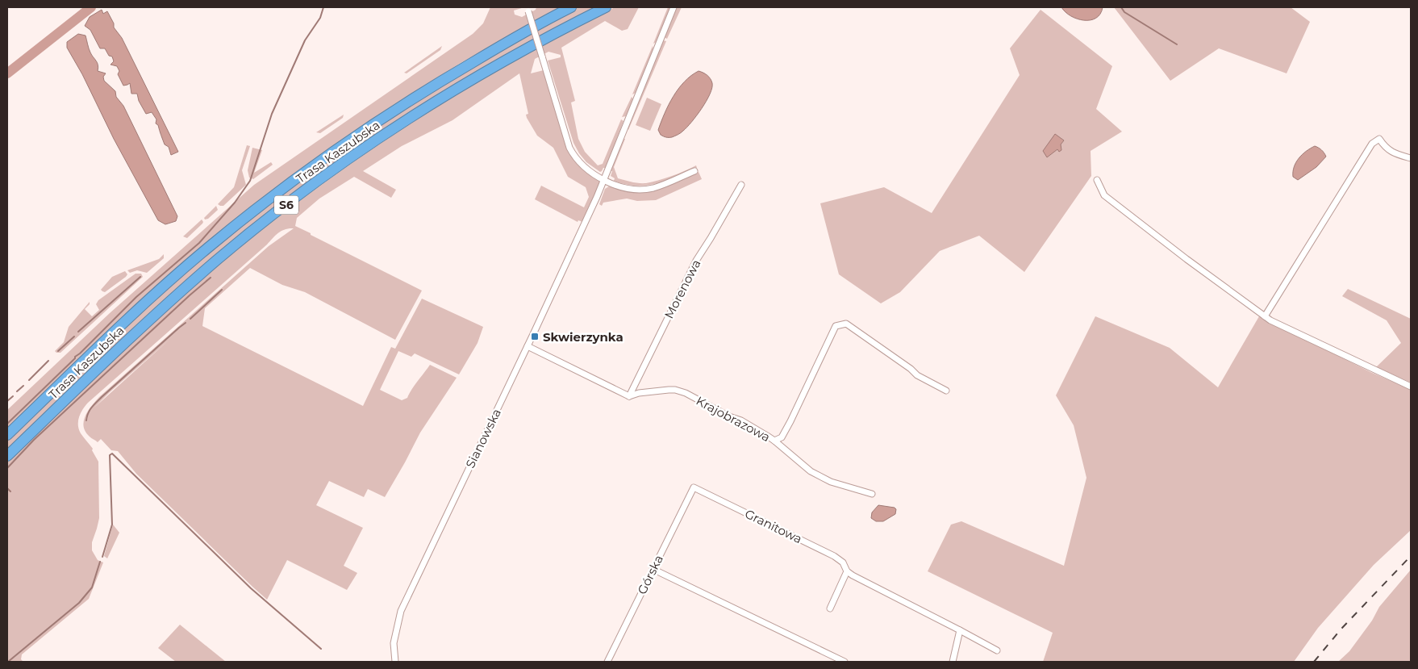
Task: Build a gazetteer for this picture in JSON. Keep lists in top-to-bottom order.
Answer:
{
  "streets": {
    "highway": ["Trasa Kaszubska", "S6"],
    "street": [
      "Morenowa",
      "Krajobrazowa",
      "Sianowska",
      "Granitowa",
      "Górska"
    ]
  },
  "crossings": [
    ["Morenowa", "Krajobrazowa"],
    ["Granitowa", "Górska"]
  ],
  "places": {
    "transit": ["Skwierzynka"]
  }
}
